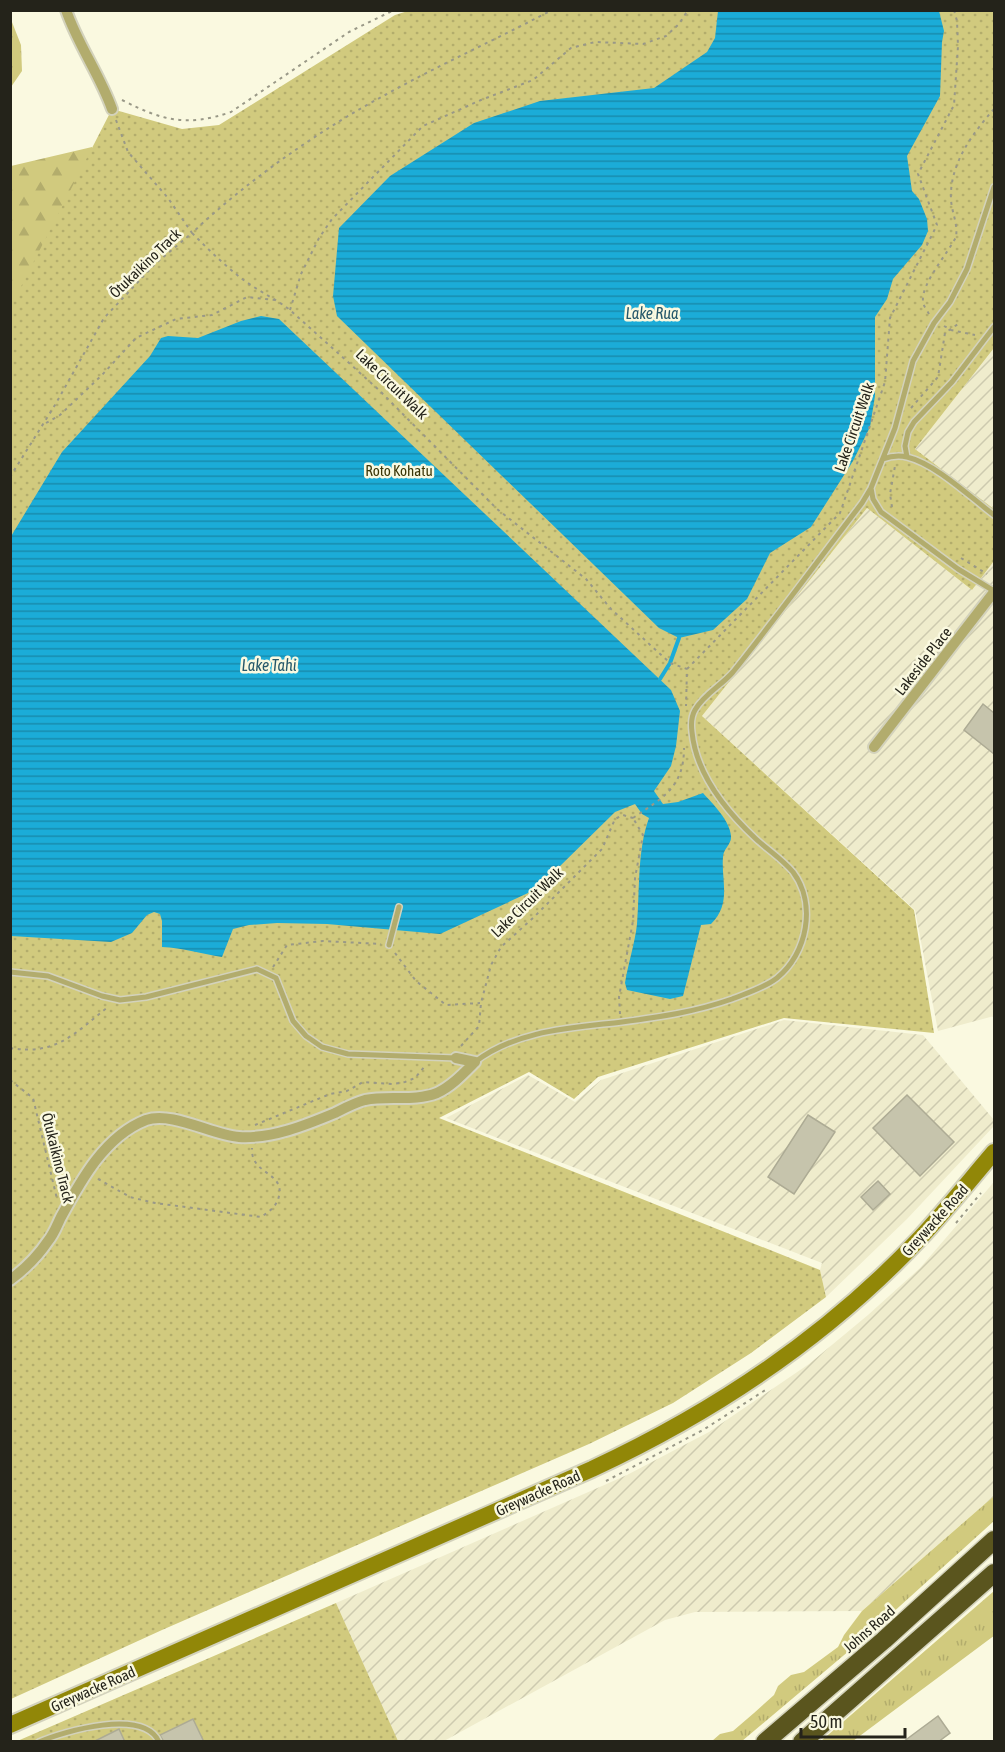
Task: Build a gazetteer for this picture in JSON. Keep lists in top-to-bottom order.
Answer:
{
  "streets": {
    "highway": ["Johns Road"],
    "street": ["Lakeside Place", "Greywacke Road"],
    "path": ["Ōtukaikino Track", "Lake Circuit Walk"]
  },
  "crossings": [
    ["Ōtukaikino Track", "Lake Circuit Walk"]
  ],
  "water": ["Lake Rua", "Lake Tahi"],
  "parks": ["Roto Kohatu"],
  "scale_bar": "50 m"
}
